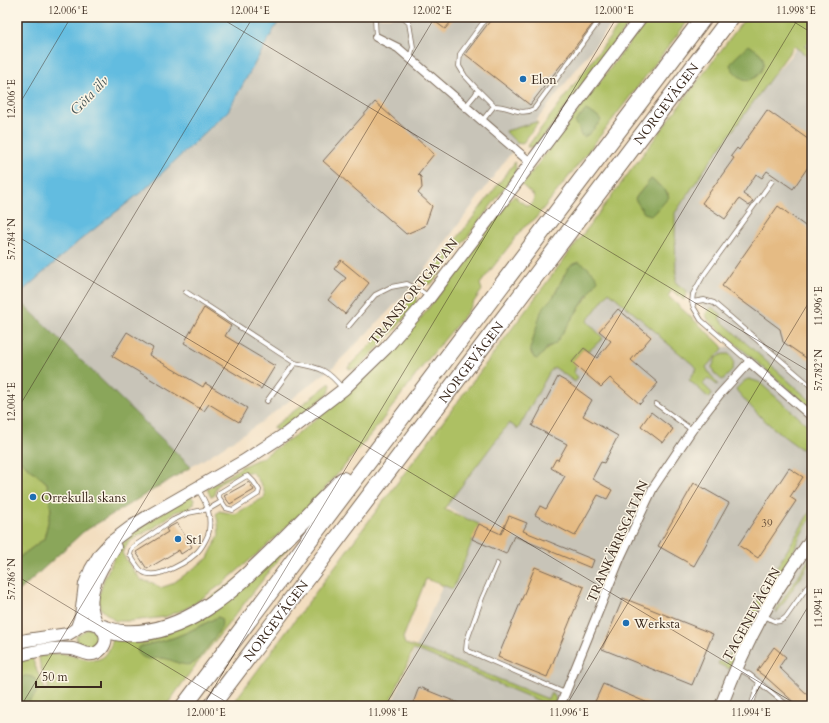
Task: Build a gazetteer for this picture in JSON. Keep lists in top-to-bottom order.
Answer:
{
  "streets": {
    "highway": ["NORGEVÄGEN"],
    "street": ["TRANSPORTGATAN", "TRANKÄRRSGATAN", "TAGENEVÄGEN"]
  },
  "water": ["Göta älv"],
  "places": [
    "Elon",
    "Orrekulla skans",
    "St1",
    "Werksta"
  ],
  "house_numbers": ["39"],
  "scale_bar": "50 m",
  "coordinates": [
    "12.006°E",
    "12.004°E",
    "12.002°E",
    "12.000°E",
    "11.998°E",
    "57.784°N",
    "11.996°E",
    "57.782°N",
    "57.786°N",
    "11.994°E"
  ]
}
